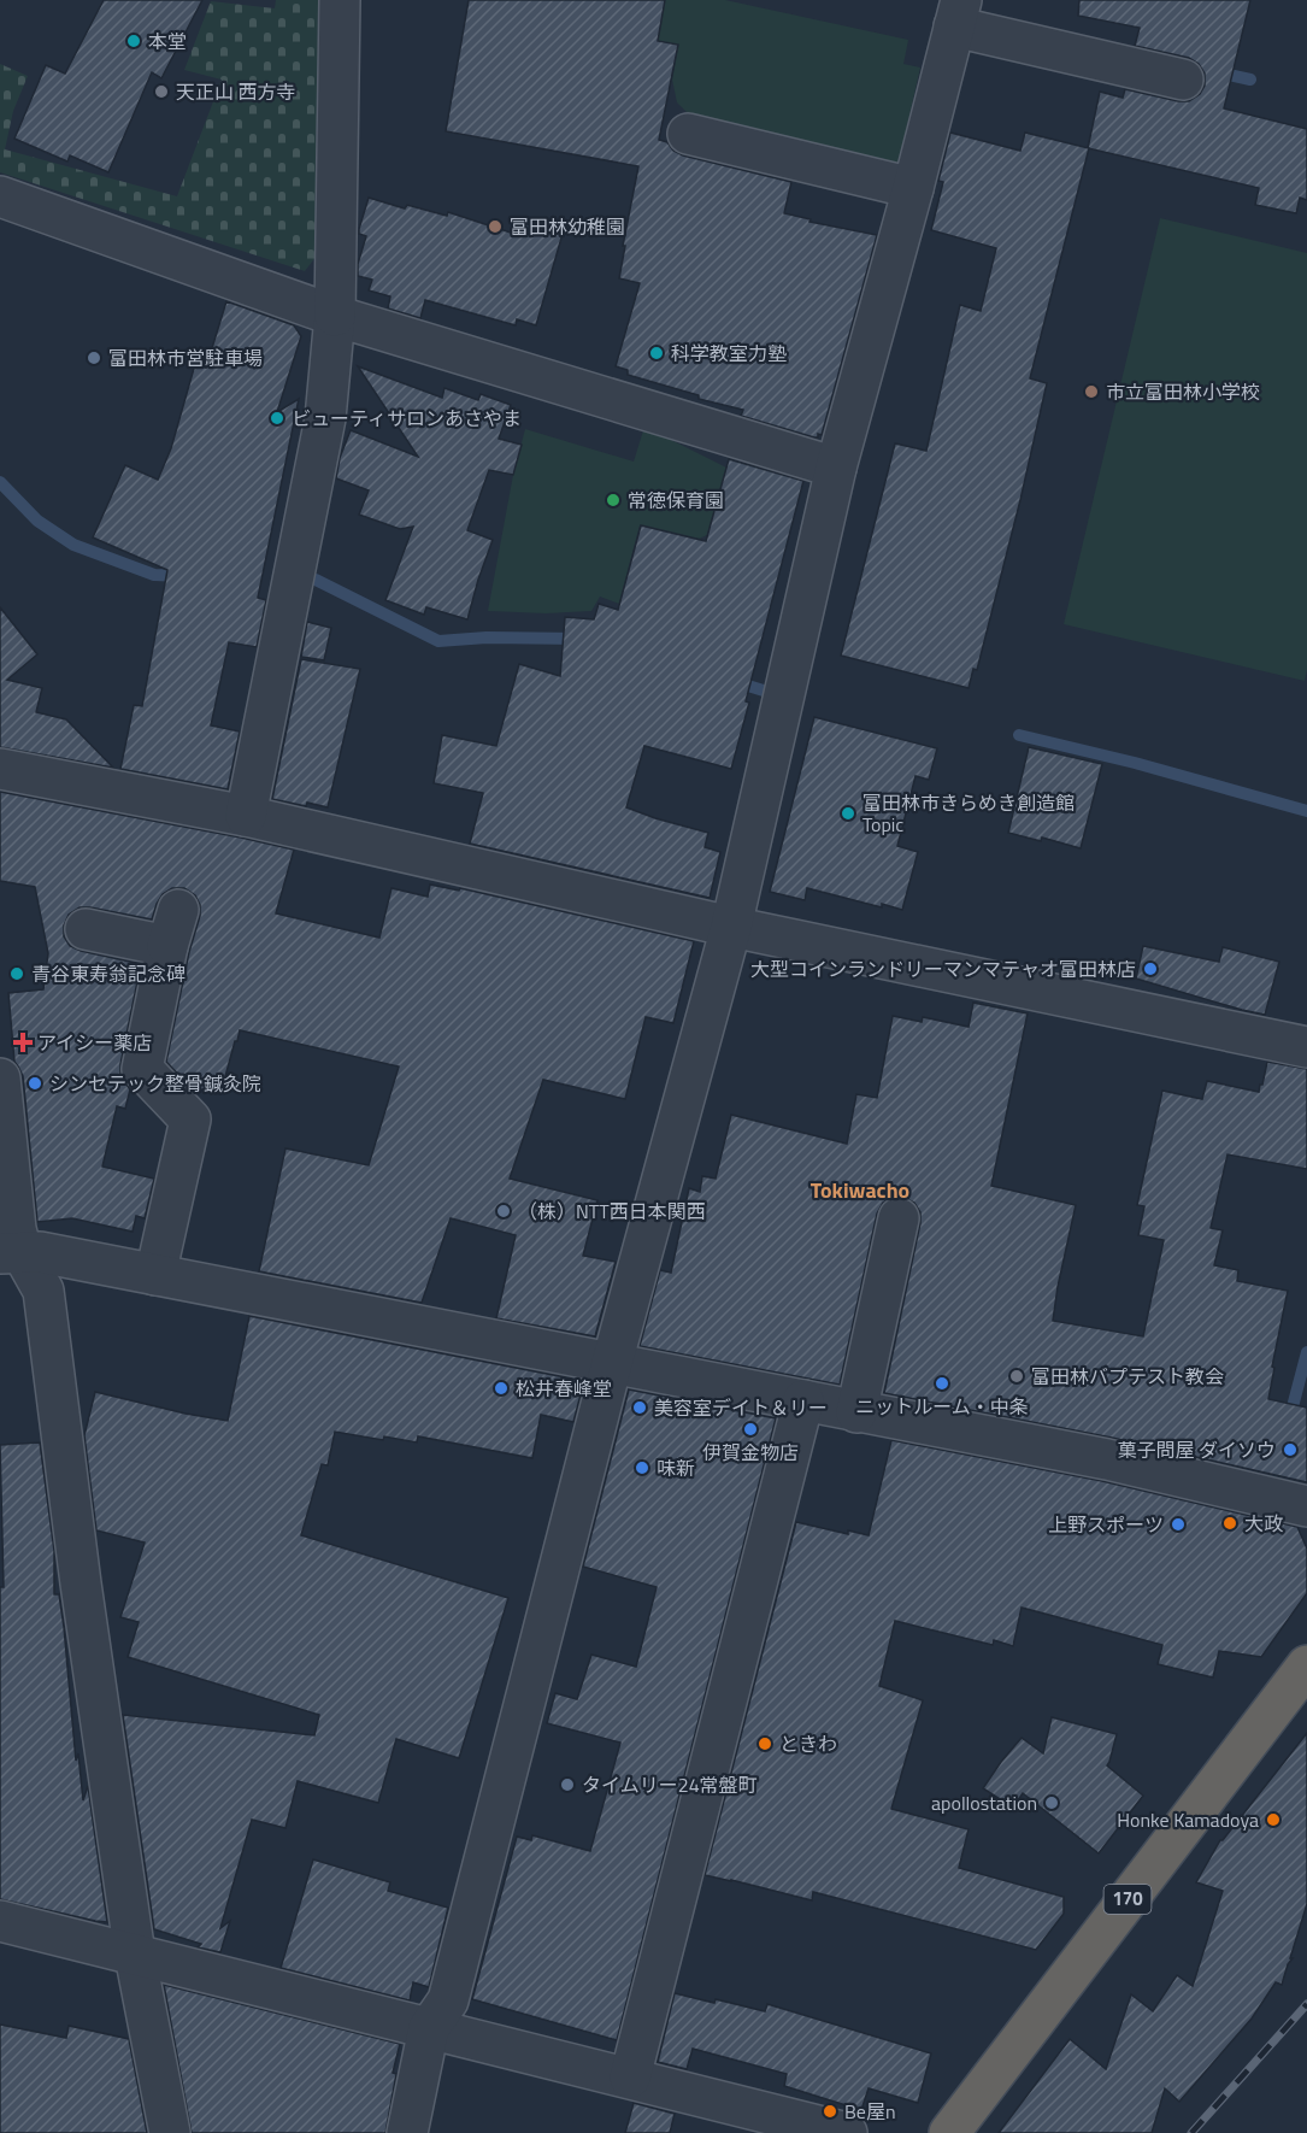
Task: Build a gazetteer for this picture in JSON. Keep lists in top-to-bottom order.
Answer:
{
  "streets": {
    "highway": ["170"]
  },
  "districts": ["Tokiwacho"],
  "places": {
    "other": [
      "本堂",
      "天正山 西方寺",
      "富田林幼稚園",
      "科学教室力塾",
      "富田林市営駐車場",
      "市立富田林小学校",
      "ビューティサロンあさやま",
      "常徳保育園",
      "富田林市きらめき創造館 Topic",
      "大型コインランドリーマンマテャオ富田林店",
      "青谷東寿翁記念碑",
      "シンセテック整骨鍼灸院",
      "（株）NTT西日本関西",
      "富田林バプテスト教会",
      "ニットルーム・中条",
      "松井春峰堂",
      "美容室デイト＆リー",
      "伊賀金物店",
      "菓子問屋 ダイソウ",
      "味新",
      "大政",
      "上野スポーツ",
      "ときわ",
      "タイムリー24常盤町",
      "apollostation",
      "Honke Kamadoya",
      "Be屋n"
    ],
    "health": ["アイシー薬店"]
  }
}
